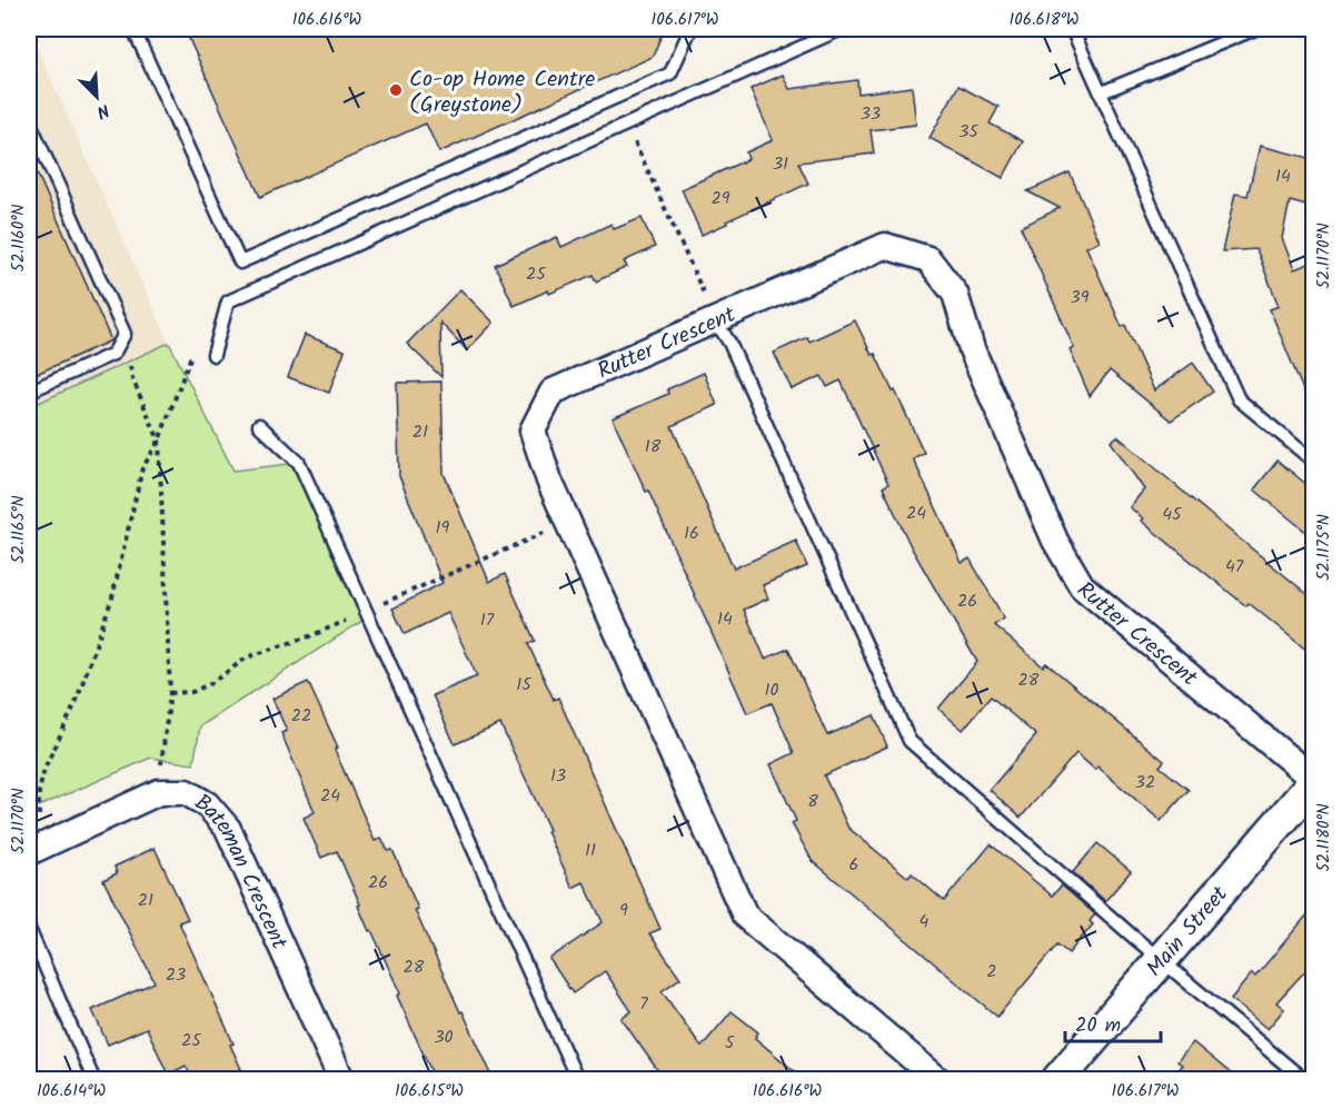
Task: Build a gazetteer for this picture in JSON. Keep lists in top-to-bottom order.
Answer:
{
  "streets": {
    "street": ["Rutter Crescent", "Bateman Crescent", "Main Street"]
  },
  "crossings": [
    ["Rutter Crescent", "Main Street"]
  ],
  "places": ["Co-op Home Centre (Greystone)"],
  "house_numbers": [
    "33",
    "35",
    "31",
    "14",
    "29",
    "25",
    "39",
    "21",
    "18",
    "24",
    "45",
    "19",
    "16",
    "47",
    "26",
    "14",
    "17",
    "28",
    "15",
    "10",
    "22",
    "13",
    "32",
    "24",
    "8",
    "11",
    "6",
    "26",
    "21",
    "9",
    "4",
    "28",
    "2",
    "23",
    "7",
    "30",
    "25",
    "5"
  ],
  "scale_bar": "20 m",
  "north": "bottom right",
  "coordinates": [
    "106.616°W",
    "106.617°W",
    "106.618°W",
    "52.1160°N",
    "52.1170°N",
    "52.1165°N",
    "52.1175°N",
    "52.1180°N",
    "106.614°W",
    "106.615°W"
  ]
}
